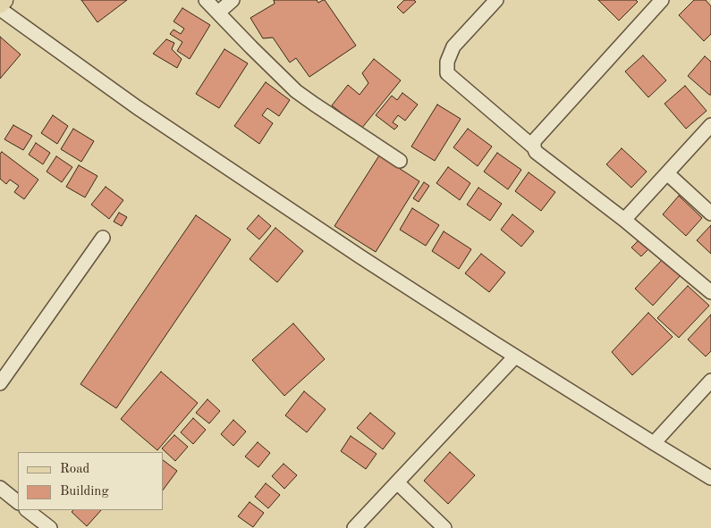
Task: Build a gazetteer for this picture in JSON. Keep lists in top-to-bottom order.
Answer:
{
  "legend": ["Road", "Building"]
}
